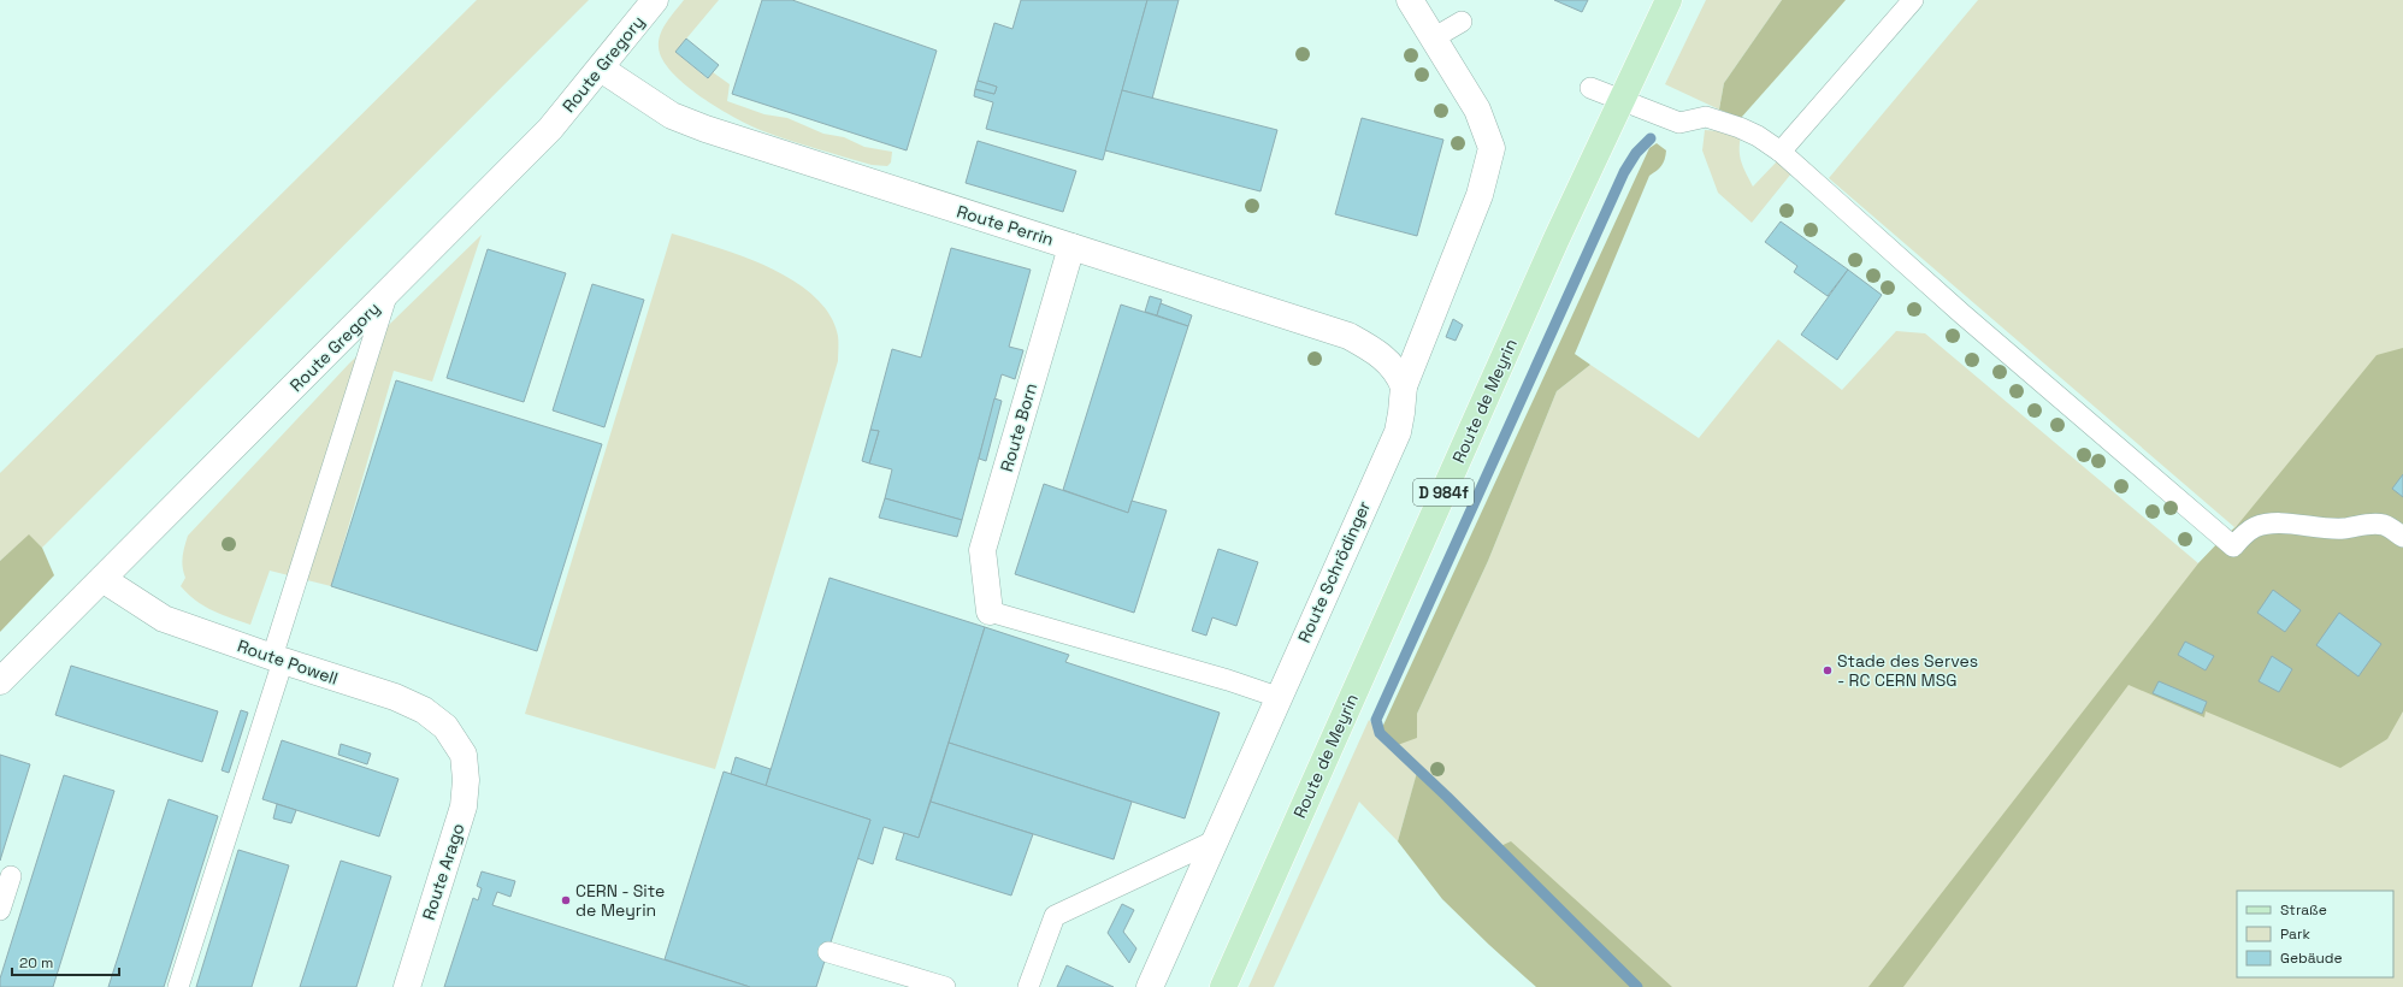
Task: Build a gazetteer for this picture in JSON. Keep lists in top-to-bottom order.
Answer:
{
  "streets": {
    "main road": ["Route de Meyrin", "D 984f"],
    "street": [
      "Route Gregory",
      "Route Perrin",
      "Route Born",
      "Route Schrödinger",
      "Route Powell",
      "Route Arago"
    ]
  },
  "crossings": [
    ["Route Gregory", "Route Perrin"],
    ["Route Gregory", "Route Powell"],
    ["Route Perrin", "Route Born"],
    ["Route Perrin", "Route Schrödinger"],
    ["Route Powell", "Route Arago"]
  ],
  "places": ["Stade des Serves - RC CERN MSG", "CERN - Site de Meyrin"],
  "legend": ["Straße", "Park", "Gebäude"],
  "scale_bar": "20 m"
}
